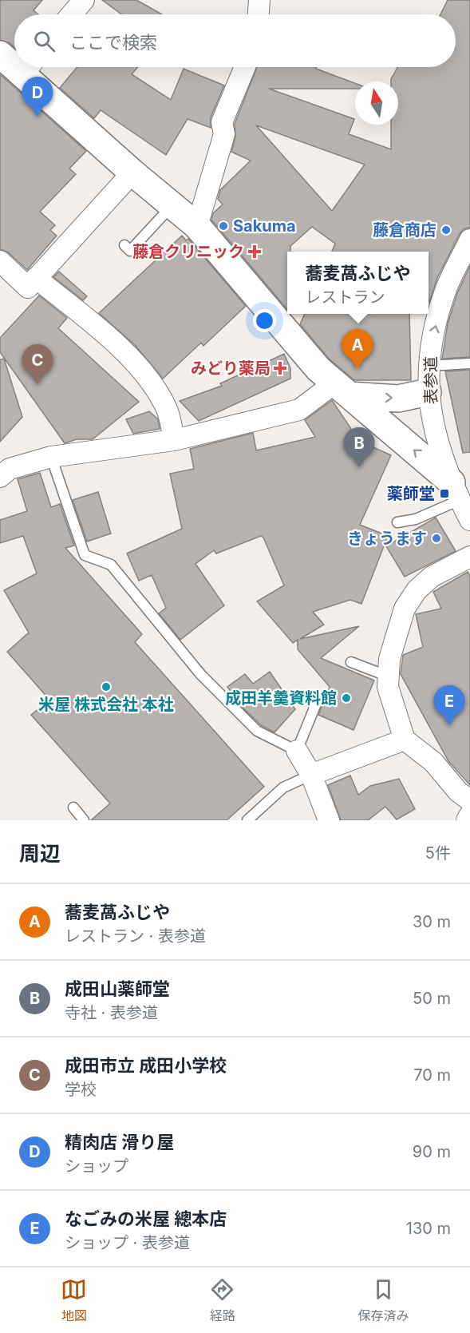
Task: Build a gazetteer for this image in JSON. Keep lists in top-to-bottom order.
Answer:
{
  "streets": {
    "street": ["表参道"]
  },
  "one_way": ["表参道"],
  "places": {
    "other": [
      "Sakuma",
      "藤倉商店",
      "きょうます",
      "米屋 株式会社 本社",
      "成田羊羹資料館"
    ],
    "health": ["藤倉クリニック", "みどり薬局"],
    "transit": ["薬師堂"]
  },
  "north": "top",
  "page": {
    "search": "ここで検索",
    "pins": [
      "D",
      "A",
      "C",
      "B",
      "E"
    ],
    "popup": ["蕎麦萵ふじや", "レストラン"],
    "heading": ["周辺", "5件"],
    "list": [
      {
        "mark": "A",
        "name": "蕎麦萵ふじや",
        "note": "レストラン · 表参道",
        "value": "30 m"
      },
      {
        "mark": "B",
        "name": "成田山薬師堂",
        "note": "寺社 · 表参道",
        "value": "50 m"
      },
      {
        "mark": "C",
        "name": "成田市立 成田小学校",
        "note": "学校",
        "value": "70 m"
      },
      {
        "mark": "D",
        "name": "精肉店 滑り屋",
        "note": "ショップ",
        "value": "90 m"
      },
      {
        "mark": "E",
        "name": "なごみの米屋 總本店",
        "note": "ショップ · 表参道",
        "value": "130 m"
      }
    ],
    "nav": ["地図", "経路", "保存済み"]
  }
}
